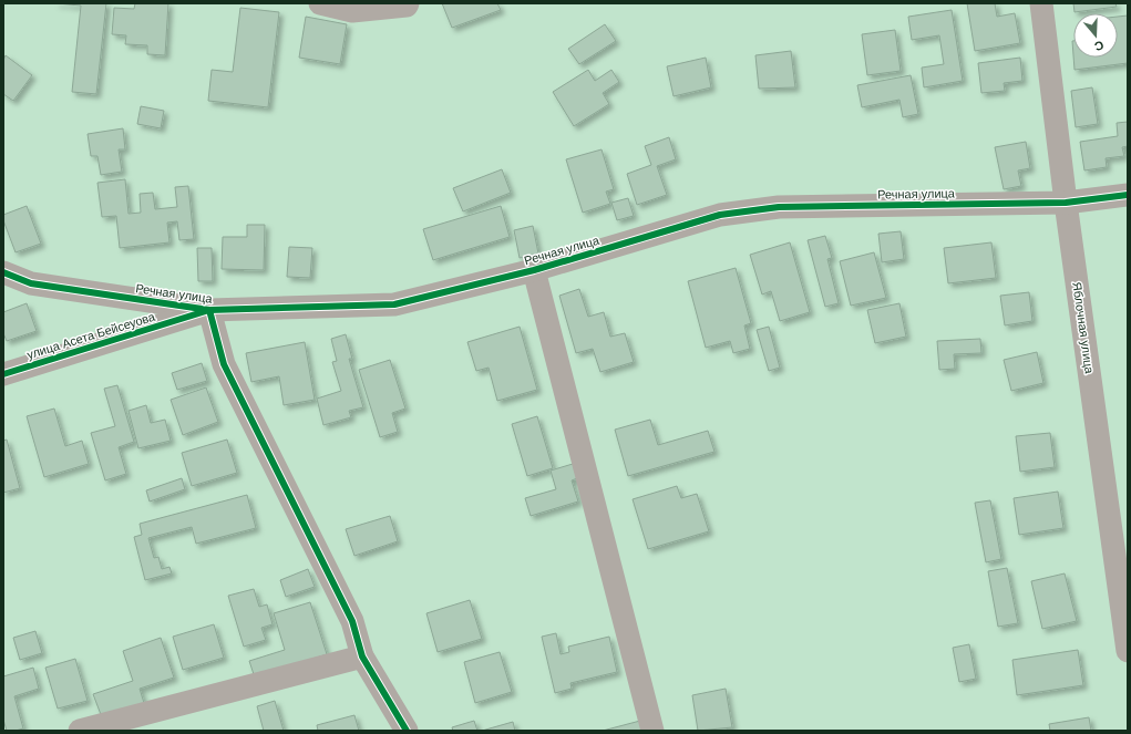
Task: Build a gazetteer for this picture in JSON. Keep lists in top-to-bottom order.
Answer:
{
  "streets": {
    "street": ["Речная улица", "Яблочная улица", "улица Асета Бейсеуова"]
  },
  "crossings": [
    ["Речная улица", "Яблочная улица"],
    ["Речная улица", "улица Асета Бейсеуова"]
  ],
  "north": "bottom"
}
